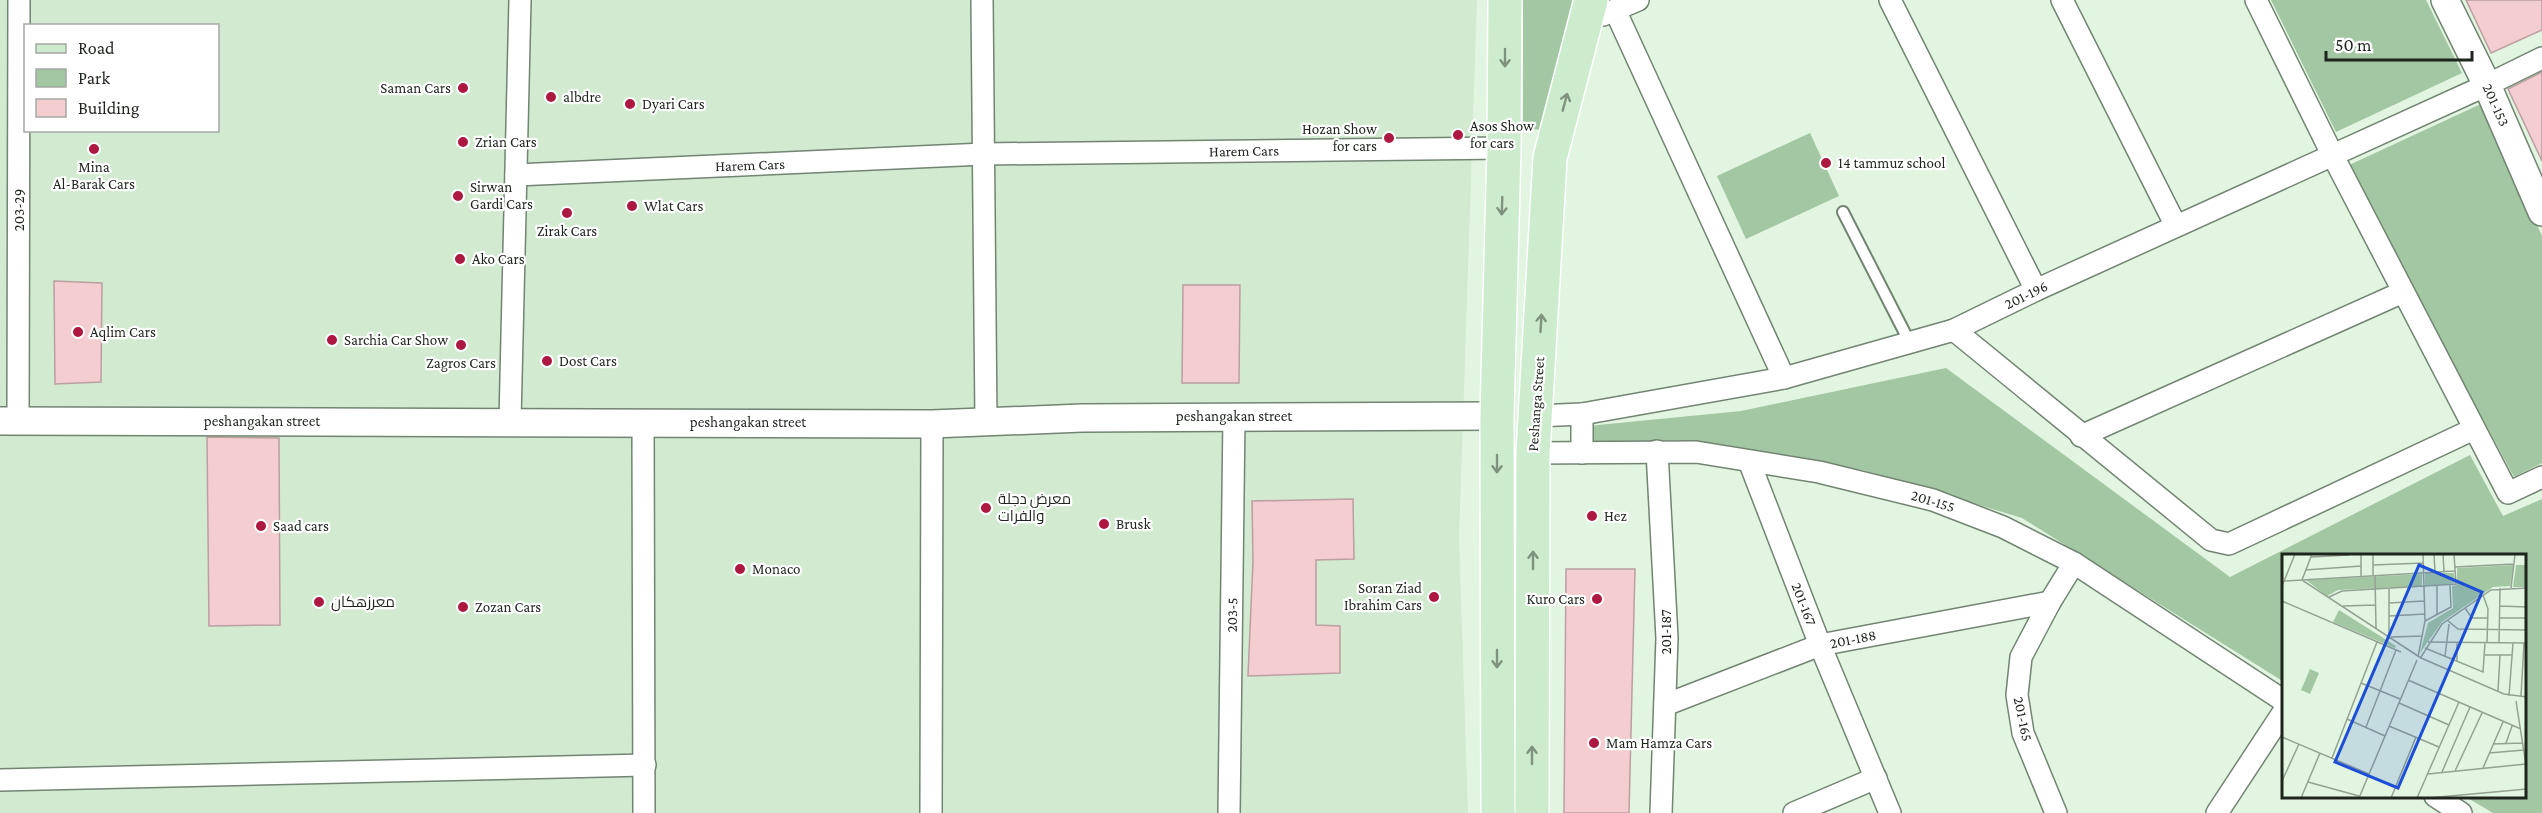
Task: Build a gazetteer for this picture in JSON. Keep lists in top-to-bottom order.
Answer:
{
  "streets": {
    "main road": ["Peshanga Street"],
    "street": [
      "201-153",
      "Harem Cars",
      "203-29",
      "201-196",
      "peshangakan street",
      "201-155",
      "201-167",
      "203-5",
      "201-187",
      "201-188",
      "201-165"
    ]
  },
  "crossings": [
    ["201-153", "201-196"],
    ["203-29", "peshangakan street"],
    ["201-196", "Peshanga Street"],
    ["Peshanga Street", "201-155"],
    ["peshangakan street", "203-5"],
    ["201-155", "201-167"],
    ["201-155", "201-187"],
    ["201-155", "201-165"],
    ["201-167", "201-188"],
    ["201-187", "201-188"],
    ["201-188", "201-165"]
  ],
  "places": [
    "Saman Cars",
    "albdre",
    "Dyari Cars",
    "Asos Show for cars",
    "Hozan Show for cars",
    "Zrian Cars",
    "Mina Al-Barak Cars",
    "14 tammuz school",
    "Sirwan Gardi Cars",
    "Wlat Cars",
    "Zirak Cars",
    "Ako Cars",
    "Aqlim Cars",
    "Sarchia Car Show",
    "Zagros Cars",
    "Dost Cars",
    "معرض دجلة والفرات",
    "Hez",
    "Brusk",
    "Saad cars",
    "Monaco",
    "Soran Ziad Ibrahim Cars",
    "Kuro Cars",
    "معرزهكان",
    "Zozan Cars",
    "Mam Hamza Cars"
  ],
  "legend": ["Road", "Park", "Building"],
  "scale_bar": "50 m"
}
